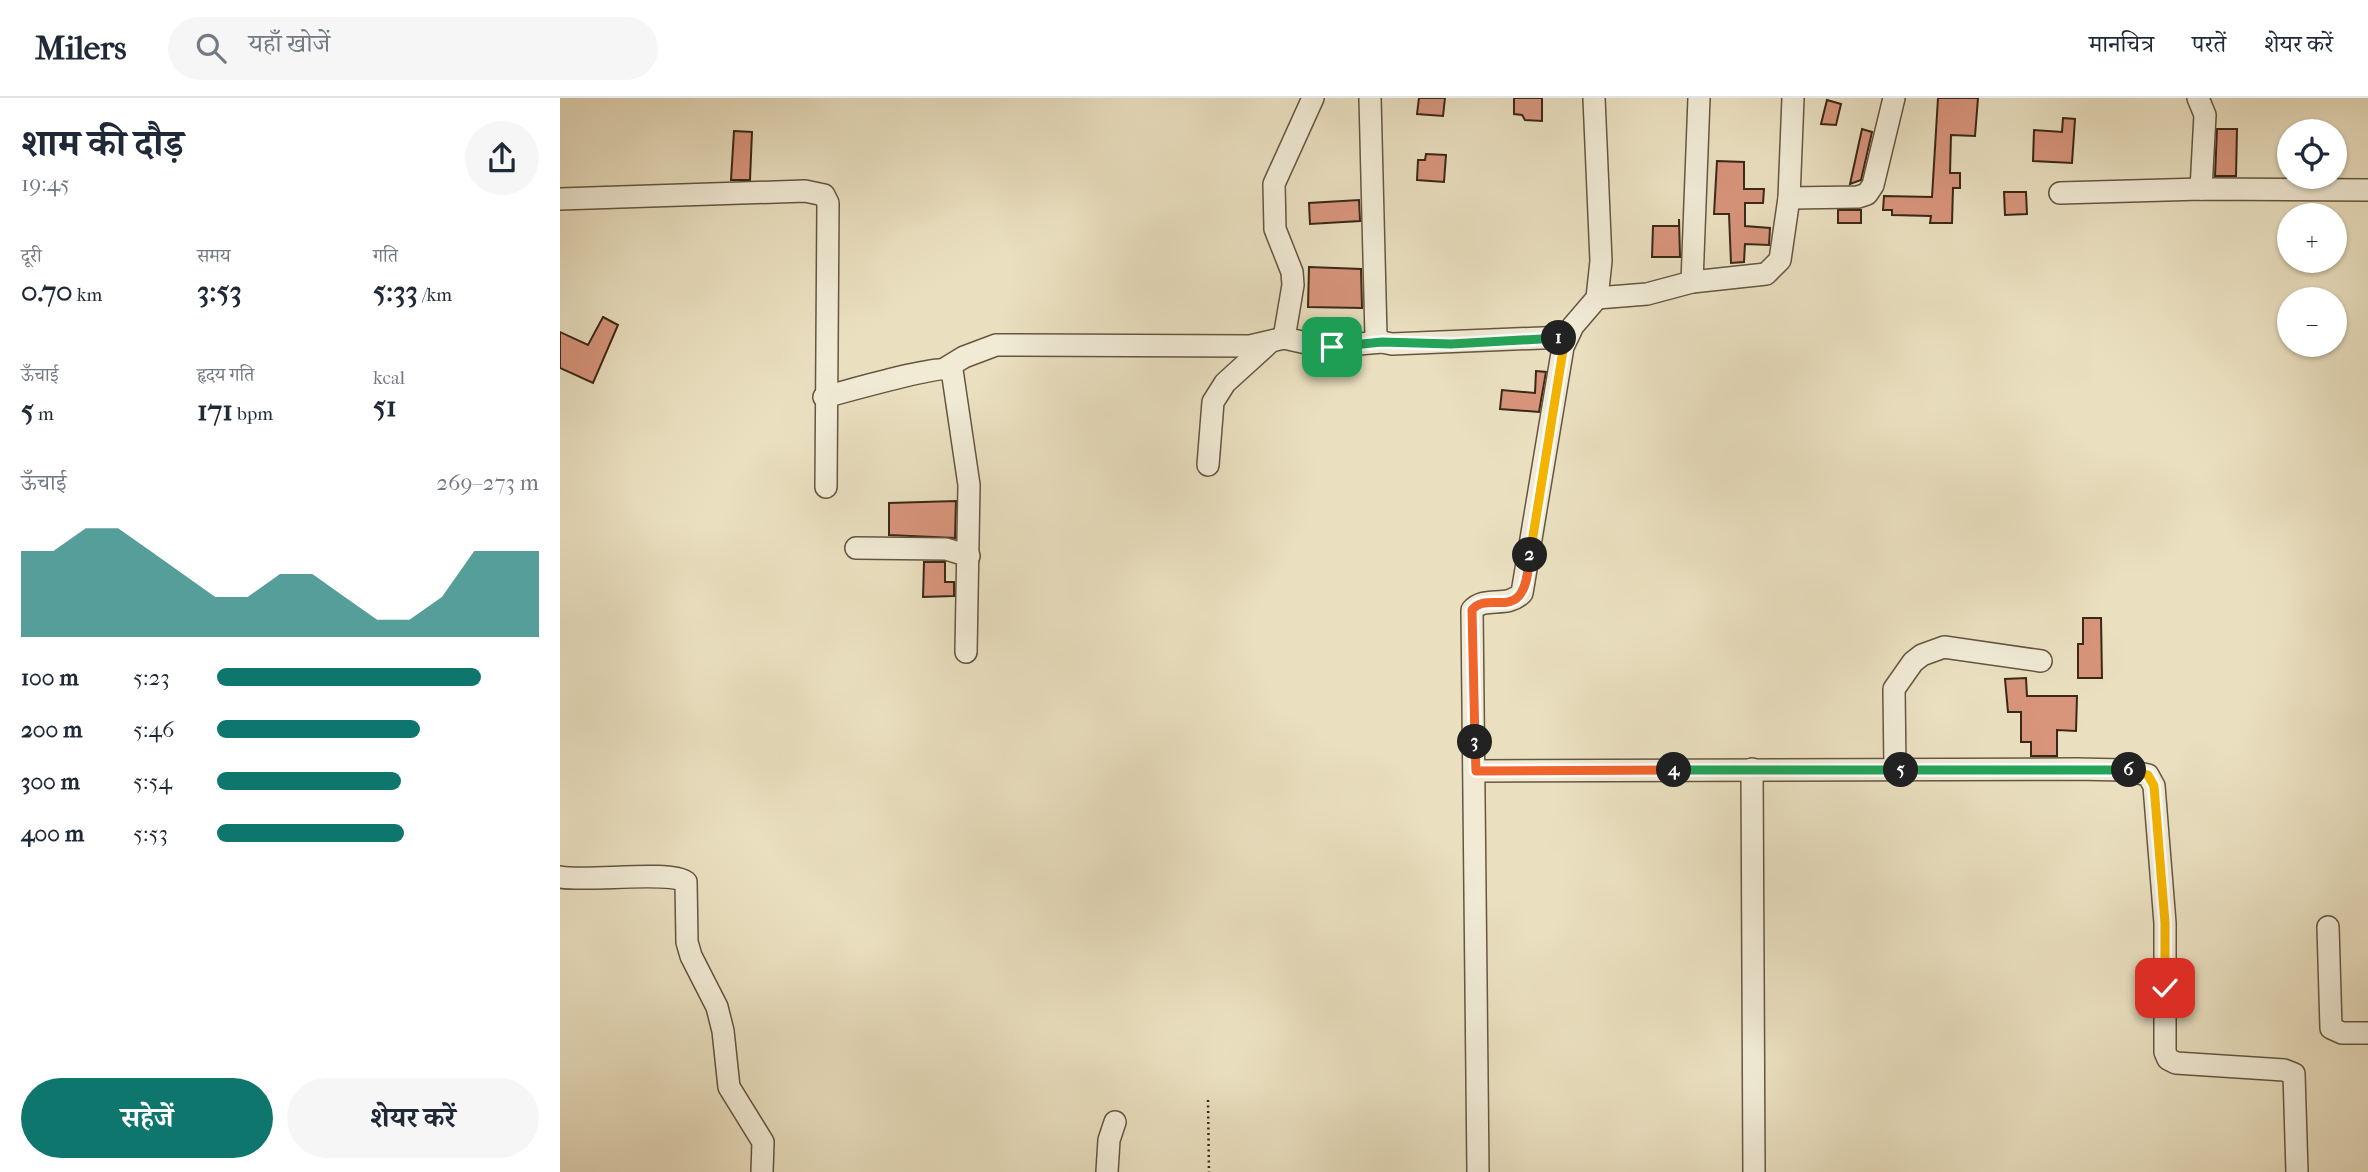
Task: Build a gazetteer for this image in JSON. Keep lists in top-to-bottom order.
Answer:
{
  "page": {
    "header": "Milers",
    "search": "यहाँ खोजें",
    "nav": ["मानचित्र", "परतें", "शेयर करें"],
    "heading": ["शाम की दौड़", "19:45"],
    "map_buttons": ["+", "−"],
    "stats": [
      ["दूरी", "0.70 km"],
      ["समय", "3:53"],
      ["गति", "5:33 /km"],
      ["ऊँचाई", "5 m"],
      ["हृदय गति", "171 bpm"],
      ["kcal", "51"]
    ],
    "pins": [
      "1",
      "2",
      "3",
      "4",
      "5",
      "6"
    ],
    "chart": ["ऊँचाई", "269–273 m"],
    "list": [
      {
        "name": "100 m",
        "note": "5:23"
      },
      {
        "name": "200 m",
        "note": "5:46"
      },
      {
        "name": "300 m",
        "note": "5:54"
      },
      {
        "name": "400 m",
        "note": "5:53"
      }
    ],
    "buttons": ["सहेजें", "शेयर करें"]
  }
}
